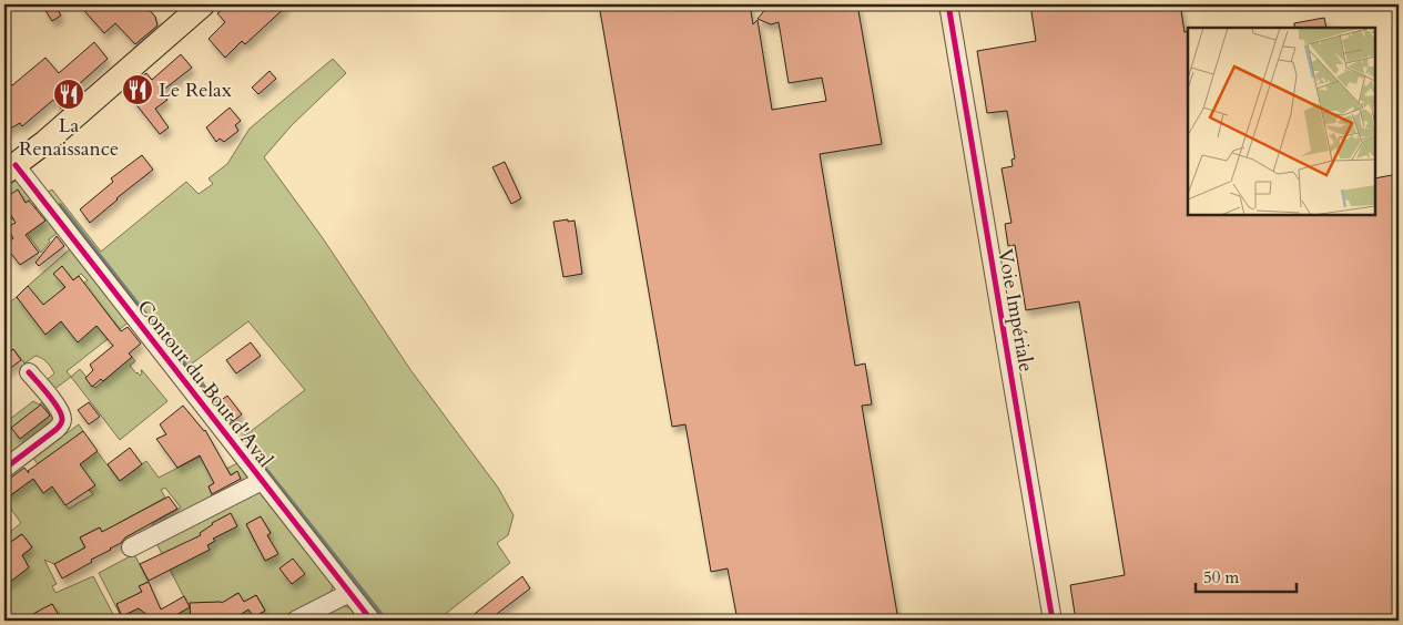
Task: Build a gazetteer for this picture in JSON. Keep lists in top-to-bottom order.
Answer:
{
  "streets": {
    "street": ["Voie Impériale", "Contour du Bout d'Aval"]
  },
  "places": {
    "restaurant": ["Le Relax", "La Renaissance"]
  },
  "scale_bar": "50 m"
}
